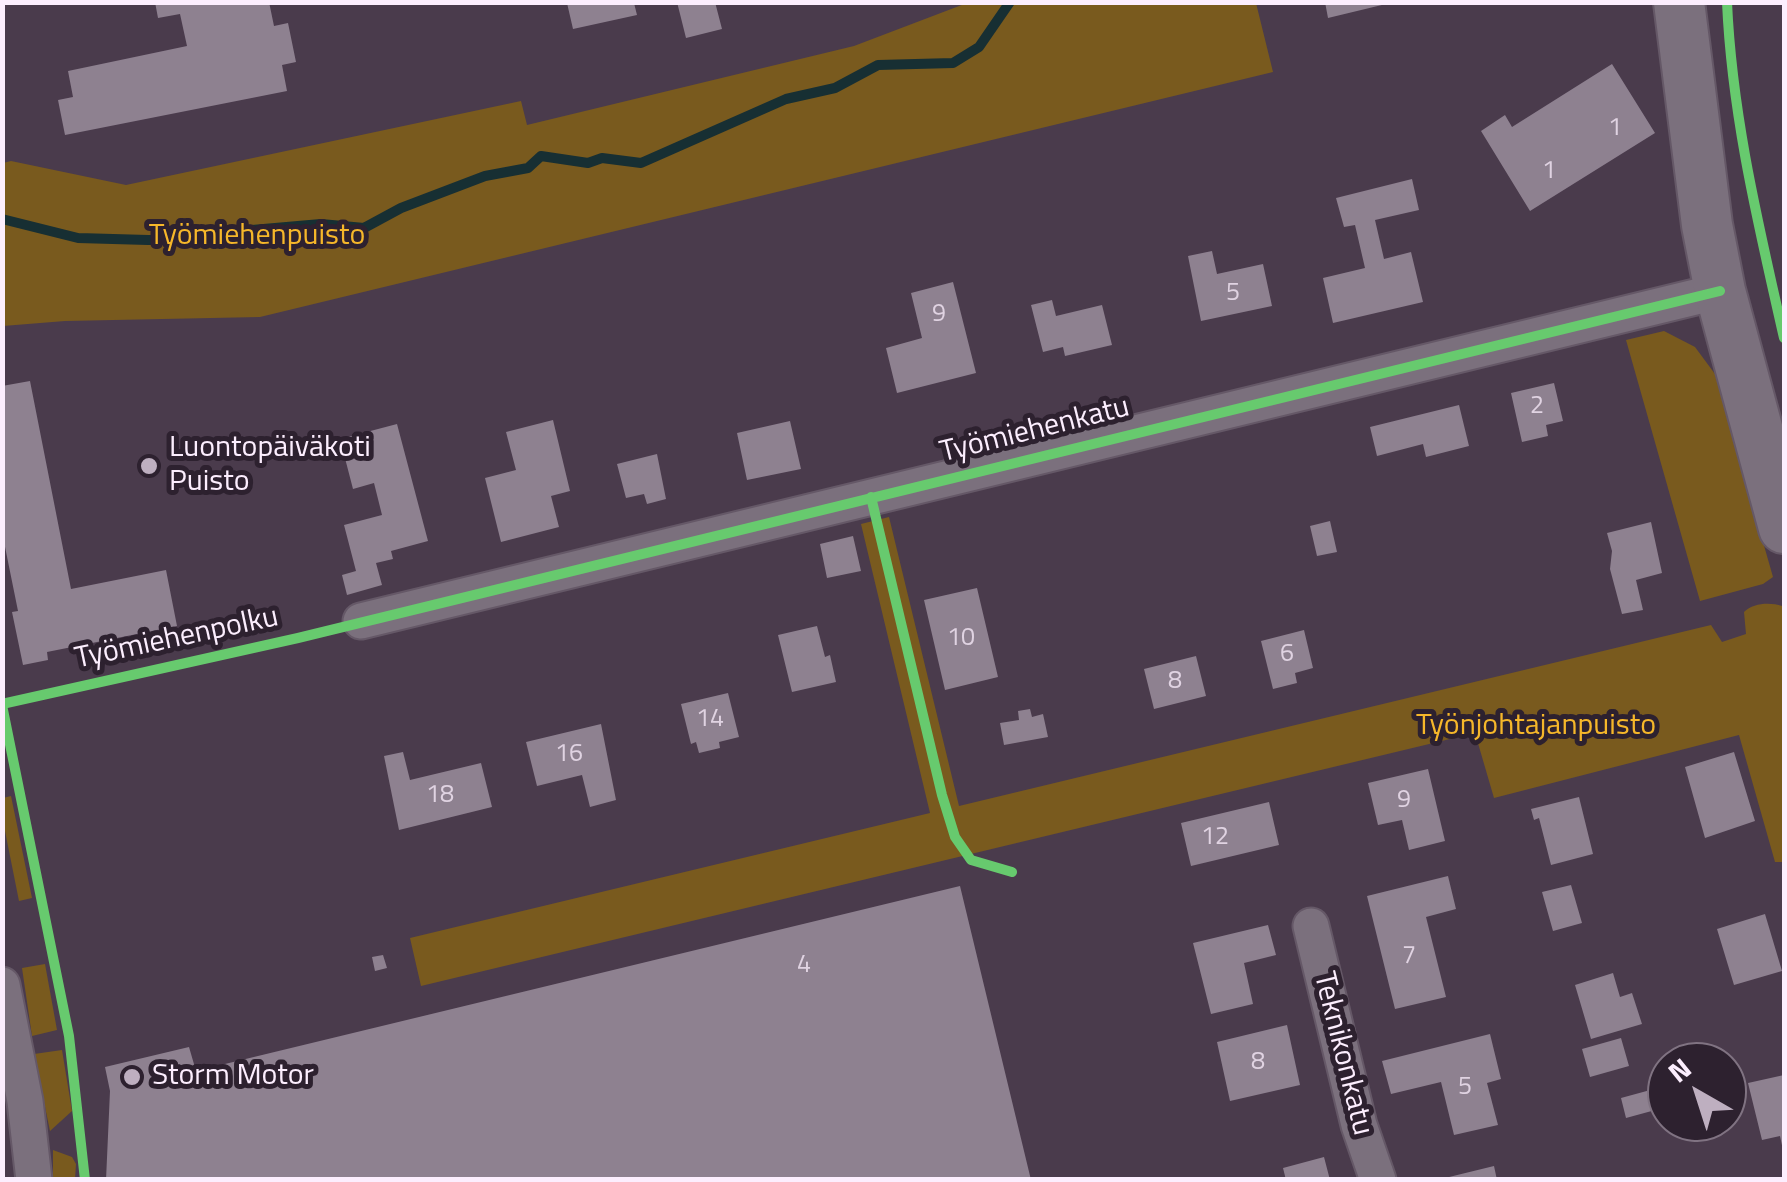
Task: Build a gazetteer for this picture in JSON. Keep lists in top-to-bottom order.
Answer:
{
  "streets": {
    "street": ["Työmiehenkatu", "Teknikonkatu"],
    "cycle path": ["Työmiehenpolku"]
  },
  "parks": ["Työmiehenpuisto", "Työnjohtajanpuisto"],
  "places": ["Luontopäiväkoti Puisto", "Storm Motor"],
  "house_numbers": [
    "1",
    "1",
    "5",
    "9",
    "2",
    "10",
    "6",
    "8",
    "14",
    "16",
    "18",
    "9",
    "12",
    "7",
    "4",
    "8",
    "5"
  ],
  "north": "top left"
}
